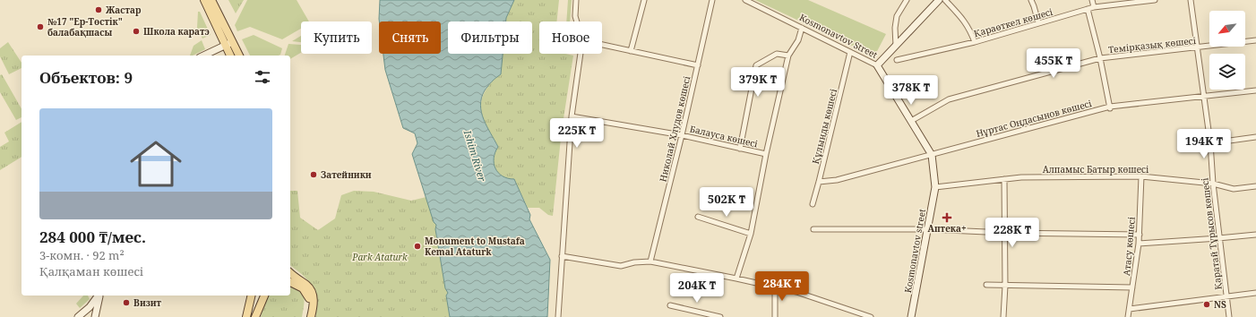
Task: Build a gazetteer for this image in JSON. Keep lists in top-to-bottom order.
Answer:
{
  "streets": {
    "street": [
      "Қараөткел көшесі",
      "Kosmonavtov Street",
      "Темірқазық көшесі",
      "Нұртас Оңдасынов көшесі",
      "Құлынды көшесі",
      "Николай Хлудов көшесі",
      "Балауса көшесі",
      "Алпамыс Батыр көшесі",
      "Қаратай Тұрысов көшесі",
      "Атасу көшесі",
      "Kosmonavtov street"
    ]
  },
  "crossings": [
    ["Kosmonavtov Street", "Темірқазық көшесі"],
    ["Kosmonavtov Street", "Нұртас Оңдасынов көшесі"],
    ["Kosmonavtov Street", "Құлынды көшесі"],
    ["Kosmonavtov Street", "Алпамыс Батыр көшесі"],
    ["Kosmonavtov Street", "Kosmonavtov street"],
    ["Темірқазық көшесі", "Қаратай Тұрысов көшесі"],
    ["Нұртас Оңдасынов көшесі", "Құлынды көшесі"],
    ["Нұртас Оңдасынов көшесі", "Қаратай Тұрысов көшесі"],
    ["Николай Хлудов көшесі", "Балауса көшесі"],
    ["Алпамыс Батыр көшесі", "Қаратай Тұрысов көшесі"],
    ["Алпамыс Батыр көшесі", "Атасу көшесі"],
    ["Алпамыс Батыр көшесі", "Kosmonavtov street"]
  ],
  "water": ["Ishim River"],
  "parks": ["Park Ataturk"],
  "places": {
    "other": [
      "Жастар",
      "№17 \"Ер-Төстік\" балабақшасы",
      "Школа каратэ",
      "Затейники",
      "Monument to Mustafa Kemal Ataturk",
      "Визит",
      "NS"
    ],
    "health": ["Аптека+"]
  },
  "north": "bottom left",
  "page": {
    "chip": [
      "Купить",
      "Снять",
      "Фильтры",
      "Новое"
    ],
    "price": [
      "455K ₸",
      "379K ₸",
      "378K ₸",
      "225K ₸",
      "194K ₸",
      "502K ₸",
      "228K ₸",
      "284K ₸",
      "204K ₸"
    ],
    "heading": "Объектов: 9",
    "list": [
      {
        "name": "284 000 ₸/мес.",
        "note": "3-комн. · 92 m² · Қалқаман көшесі"
      }
    ]
  }
}
